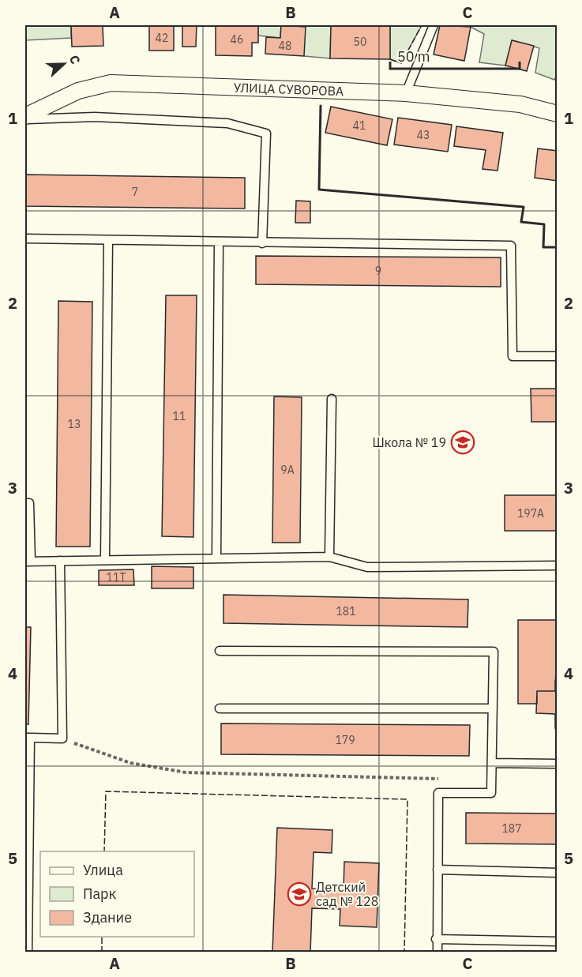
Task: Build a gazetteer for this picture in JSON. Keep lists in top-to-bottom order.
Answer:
{
  "streets": {
    "street": ["УЛИЦА СУВОРОВА"]
  },
  "places": {
    "school or university": ["Школа № 19", "Детский сад № 128"]
  },
  "house_numbers": [
    "42",
    "46",
    "50",
    "48",
    "41",
    "43",
    "7",
    "9",
    "11",
    "13",
    "9А",
    "197А",
    "11Т",
    "181",
    "179",
    "187"
  ],
  "legend": ["Улица", "Парк", "Здание"],
  "scale_bar": "50 m",
  "north": "right",
  "grid": {
    "columns": ["A", "B", "C"],
    "rows": [
      "1",
      "2",
      "3",
      "4",
      "5"
    ]
  }
}
